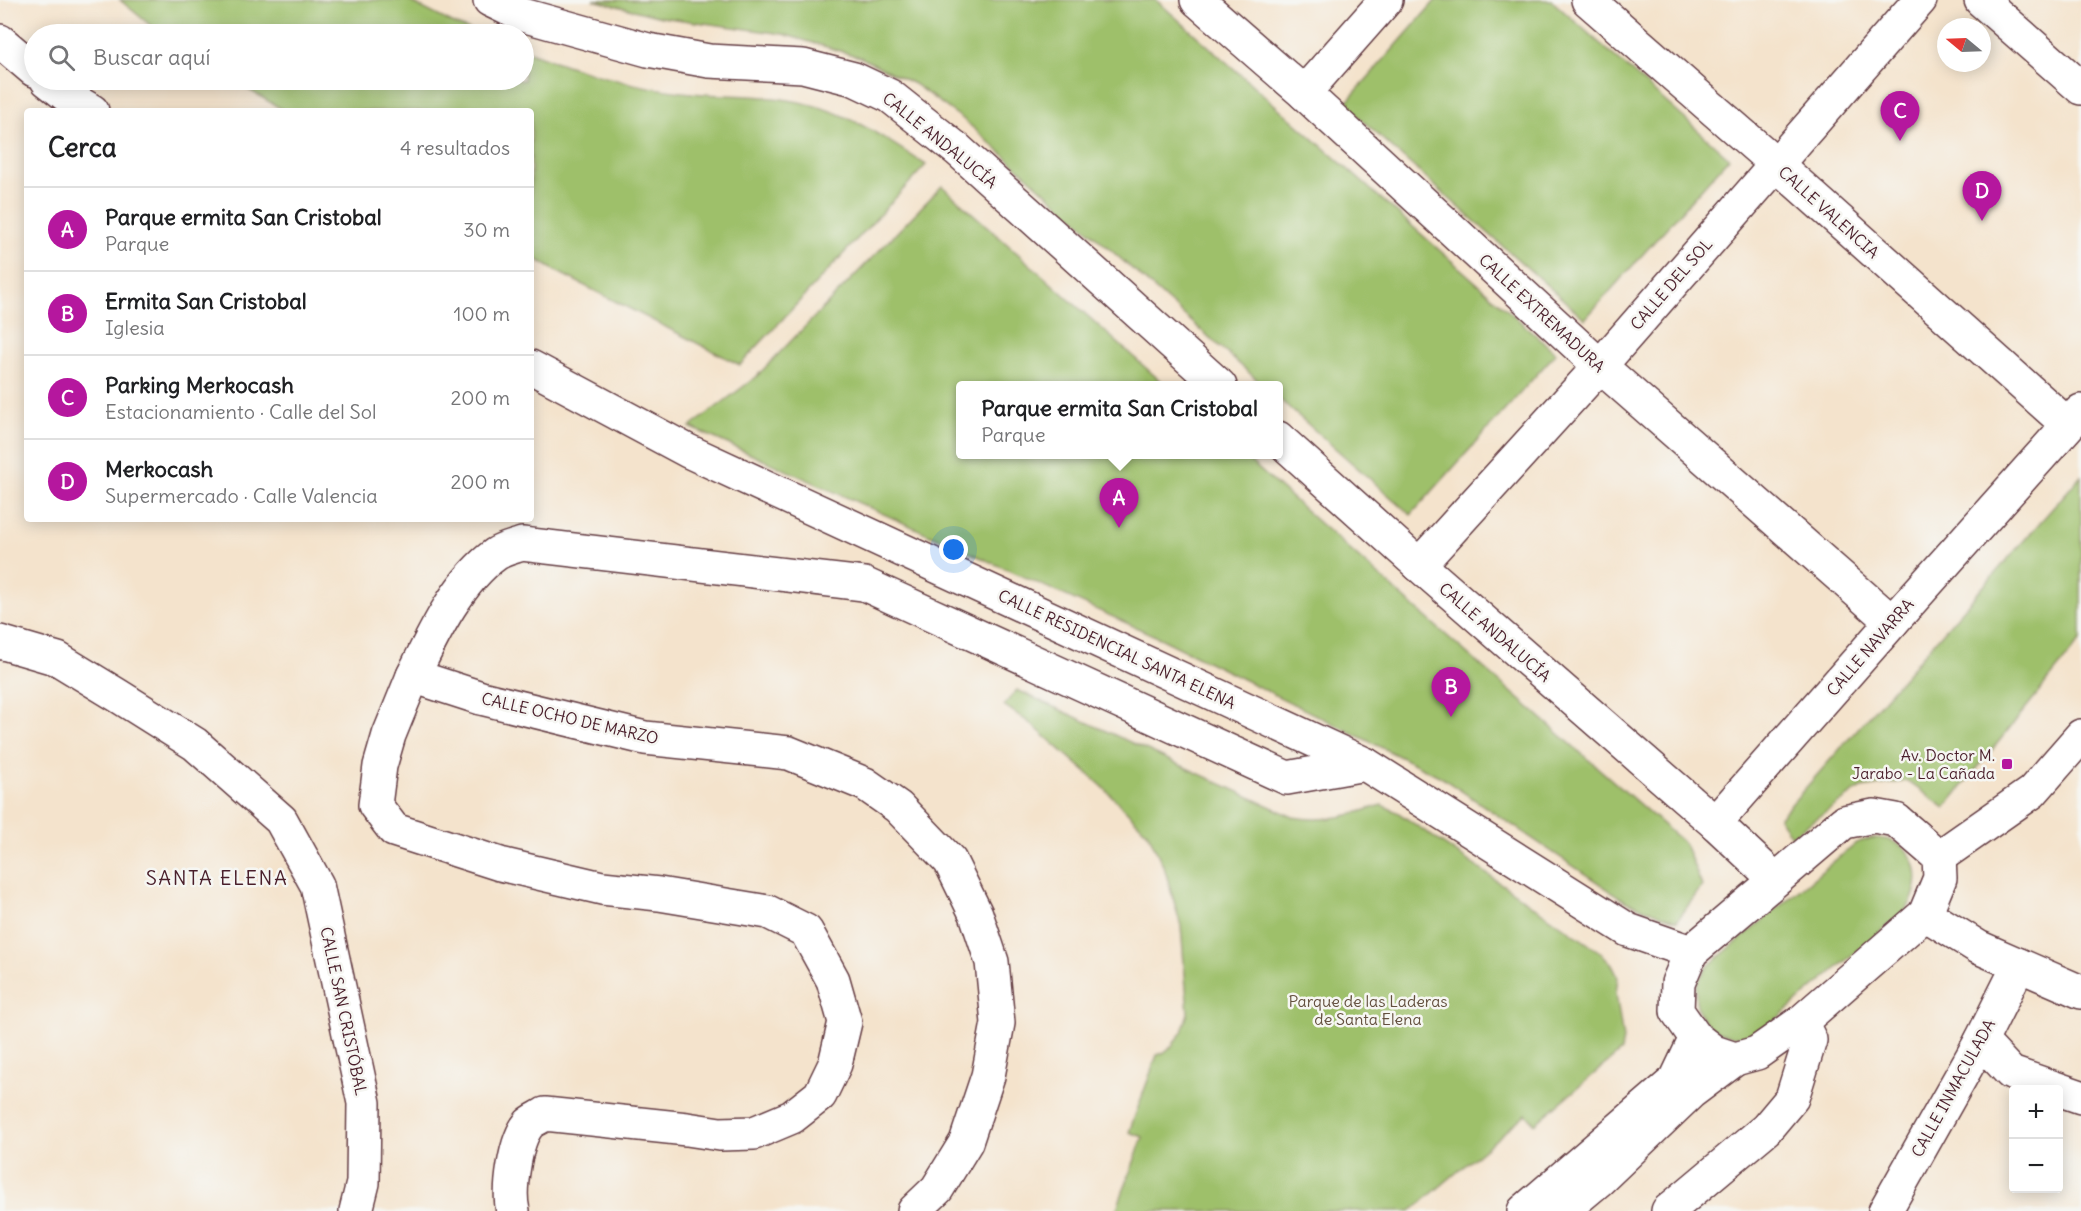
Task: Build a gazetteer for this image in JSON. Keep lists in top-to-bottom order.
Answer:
{
  "streets": {
    "street": [
      "CALLE ANDALUCÍA",
      "CALLE VALENCIA",
      "CALLE DEL SOL",
      "CALLE EXTREMADURA",
      "CALLE NAVARRA",
      "CALLE RESIDENCIAL SANTA ELENA",
      "CALLE OCHO DE MARZO",
      "CALLE SAN CRISTÓBAL",
      "CALLE INMACULADA"
    ]
  },
  "crossings": [
    ["CALLE ANDALUCÍA", "CALLE DEL SOL"],
    ["CALLE ANDALUCÍA", "CALLE NAVARRA"],
    ["CALLE VALENCIA", "CALLE DEL SOL"],
    ["CALLE VALENCIA", "CALLE NAVARRA"],
    ["CALLE DEL SOL", "CALLE EXTREMADURA"],
    ["CALLE EXTREMADURA", "CALLE NAVARRA"]
  ],
  "districts": ["SANTA ELENA"],
  "parks": ["Parque de las Laderas de Santa Elena"],
  "places": {
    "transit": ["Av. Doctor M. Jarabo - La Cañada"]
  },
  "north": "left",
  "page": {
    "search": "Buscar aquí",
    "pins": [
      "C",
      "D",
      "A",
      "B"
    ],
    "heading": ["Cerca", "4 resultados"],
    "list": [
      {
        "mark": "A",
        "name": "Parque ermita San Cristobal",
        "note": "Parque",
        "value": "30 m"
      },
      {
        "mark": "B",
        "name": "Ermita San Cristobal",
        "note": "Iglesia",
        "value": "100 m"
      },
      {
        "mark": "C",
        "name": "Parking Merkocash",
        "note": "Estacionamiento · Calle del Sol",
        "value": "200 m"
      },
      {
        "mark": "D",
        "name": "Merkocash",
        "note": "Supermercado · Calle Valencia",
        "value": "200 m"
      }
    ],
    "popup": ["Parque ermita San Cristobal", "Parque"],
    "map_buttons": ["+", "−"]
  }
}
